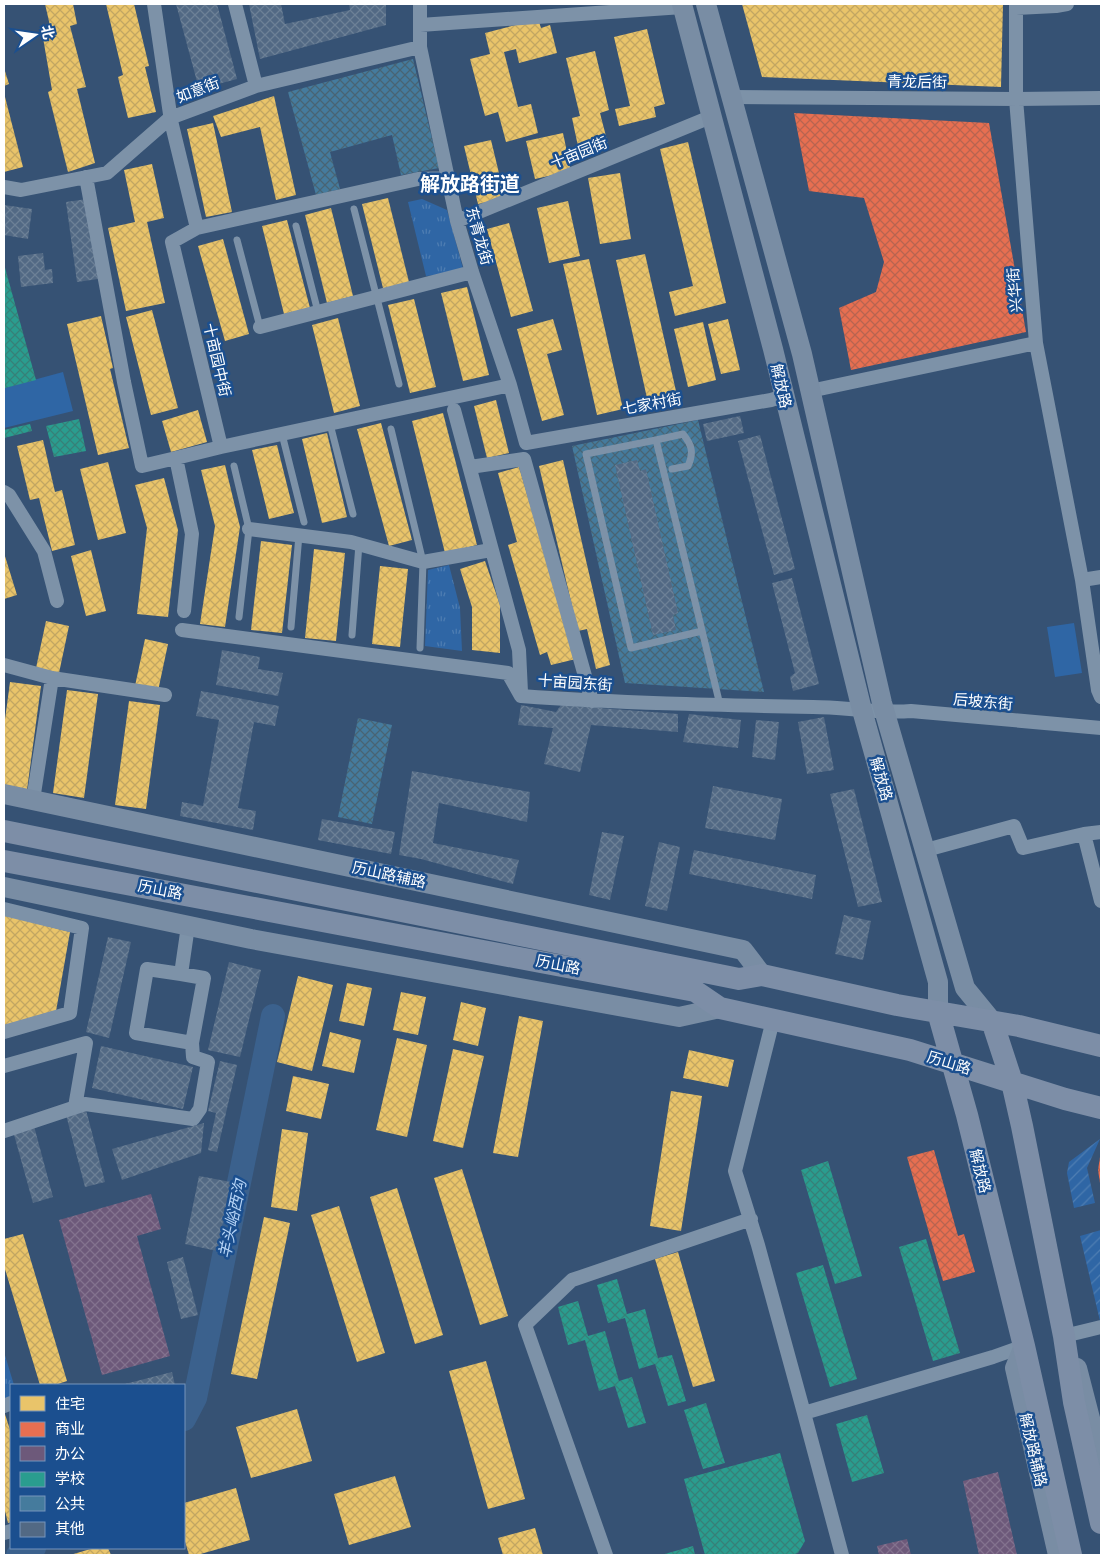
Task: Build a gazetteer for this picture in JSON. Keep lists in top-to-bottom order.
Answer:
{
  "streets": {
    "main road": [
      "解放路",
      "历山路辅路",
      "历山路",
      "解放路辅路"
    ],
    "street": [
      "青龙后街",
      "如意街",
      "十亩园街",
      "东青龙街",
      "兴华街",
      "十亩园中街",
      "七家村街",
      "十亩园东街",
      "后坡东街"
    ]
  },
  "crossings": [
    ["青龙后街", "兴华街"],
    ["青龙后街", "解放路"],
    ["如意街", "东青龙街"],
    ["十亩园街", "东青龙街"],
    ["十亩园街", "解放路"],
    ["东青龙街", "七家村街"],
    ["解放路", "七家村街"],
    ["解放路", "十亩园东街"],
    ["解放路", "后坡东街"],
    ["解放路", "历山路"],
    ["解放路", "解放路辅路"],
    ["十亩园东街", "后坡东街"],
    ["历山路辅路", "历山路"]
  ],
  "districts": ["解放路街道"],
  "water": ["羊头峪西沟"],
  "legend": [
    "住宅",
    "商业",
    "办公",
    "学校",
    "公共",
    "其他"
  ],
  "north": "right"
}
